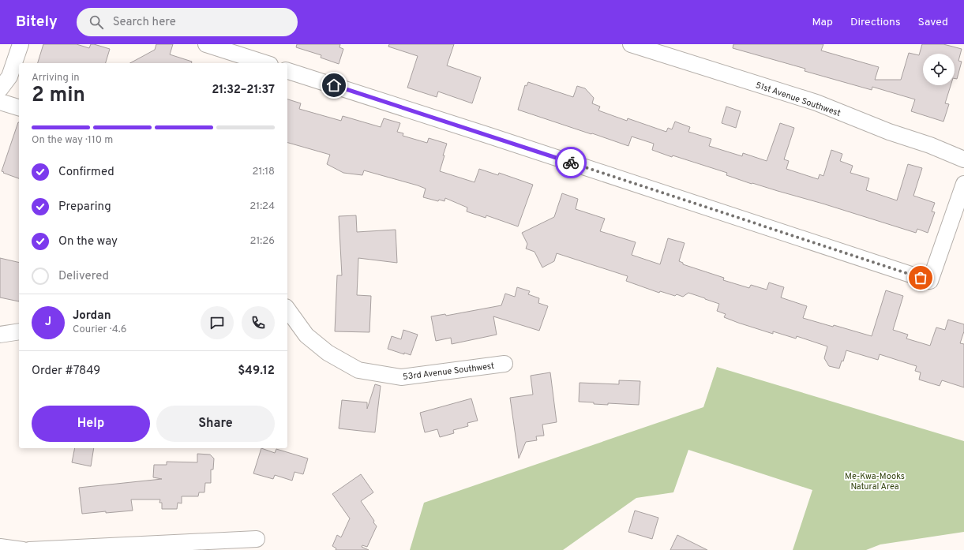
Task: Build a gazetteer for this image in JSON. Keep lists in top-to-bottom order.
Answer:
{
  "streets": {
    "street": ["51st Avenue Southwest", "53rd Avenue Southwest"]
  },
  "parks": ["Me-Kwa-Mooks Natural Area"],
  "page": {
    "header": "Bitely",
    "search": "Search here",
    "nav": ["Map", "Directions", "Saved"],
    "heading": ["2 min", "Arriving in", "21:32–21:37"],
    "panel": [
      "Jordan",
      "Courier · 4.6",
      "Order #7849",
      "$49.12"
    ],
    "bar": "On the way · 110 m",
    "list": [
      ["Confirmed", "21:18"],
      ["Preparing", "21:24"],
      ["On the way", "21:26"],
      "Delivered"
    ],
    "round": "J",
    "buttons": ["Help", "Share"]
  }
}
